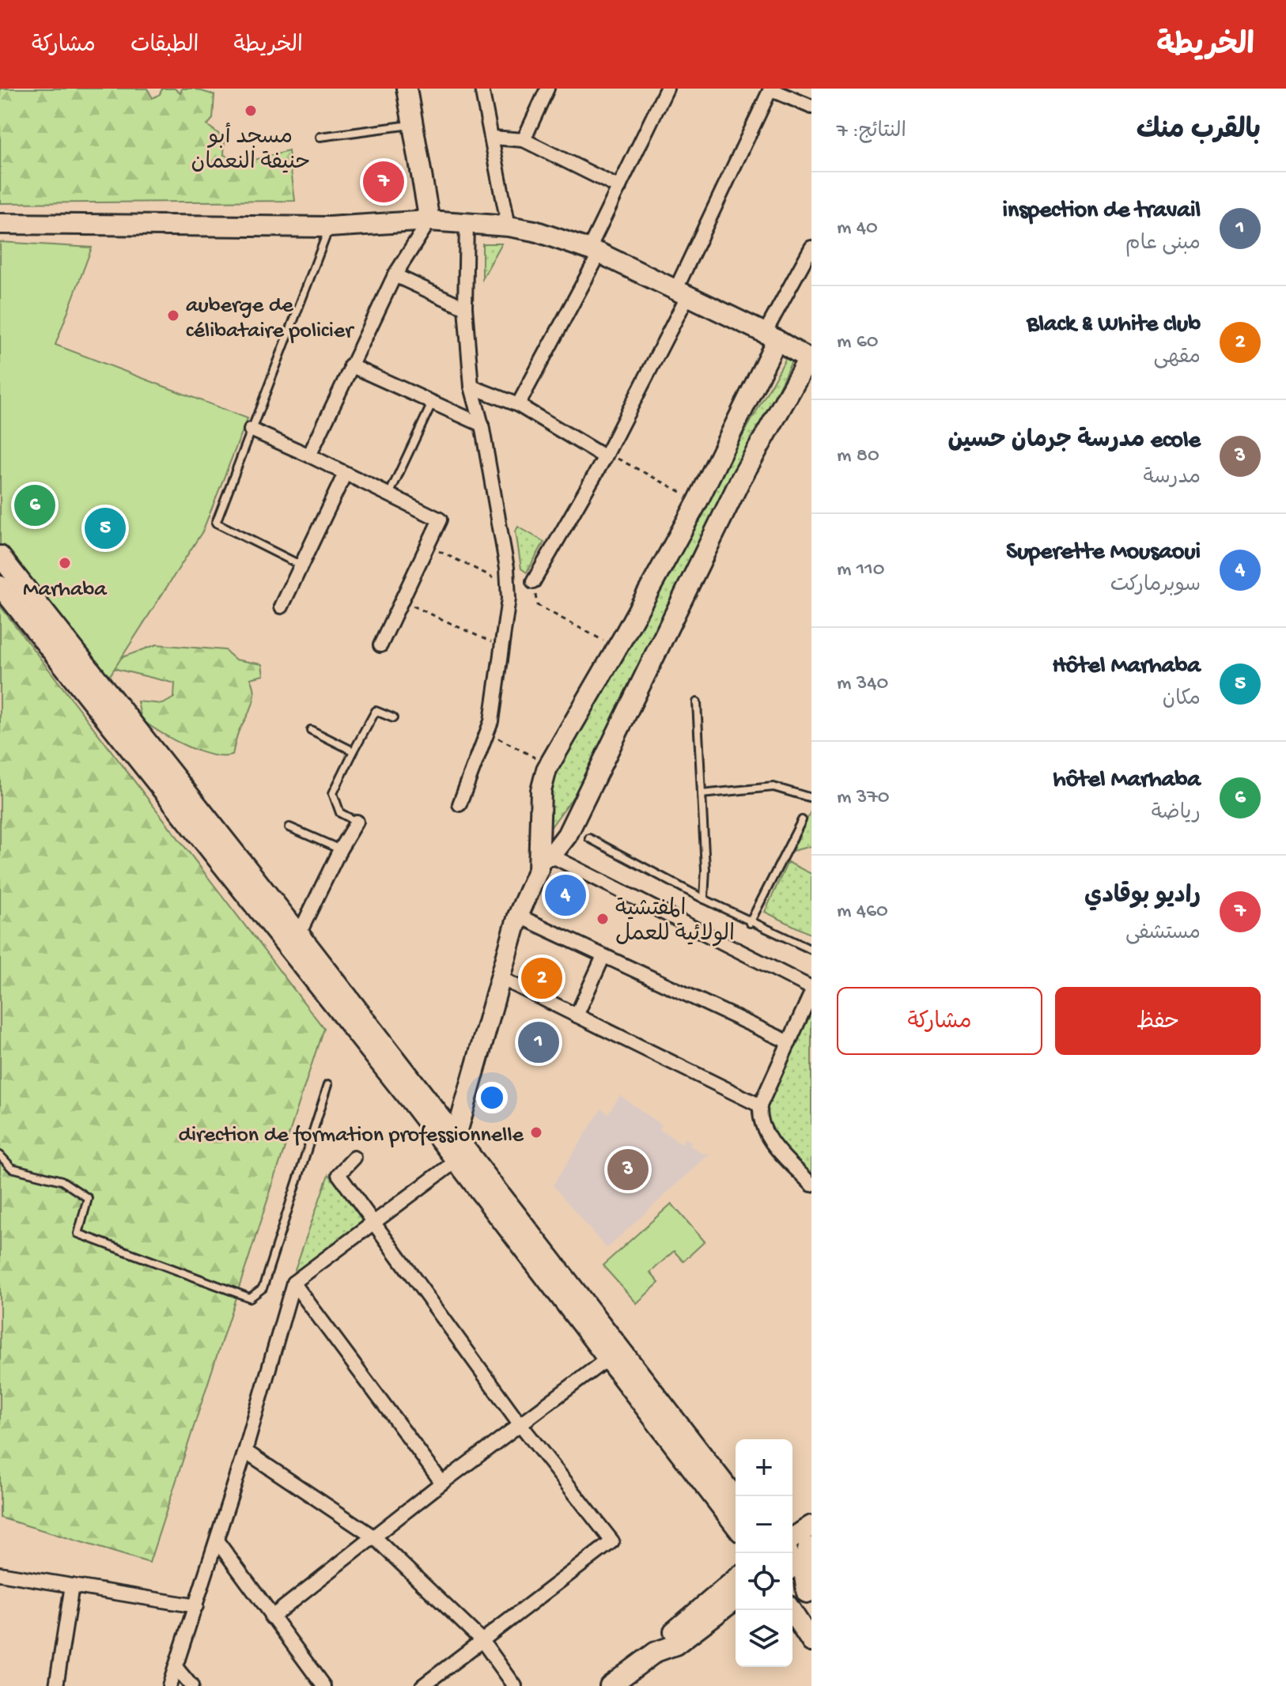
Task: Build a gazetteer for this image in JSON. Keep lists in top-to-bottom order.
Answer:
{
  "places": [
    "مسجد أبو حنيفة النعمان",
    "auberge de célibataire policier",
    "Marhaba",
    "المفتشية الولائية للعمل",
    "direction de formation professionnelle"
  ],
  "page": {
    "header": "الخريطة",
    "nav": ["الخريطة", "الطبقات", "مشاركة"],
    "heading": ["بالقرب منك", "النتائج: 7"],
    "pins": [
      "7",
      "6",
      "5",
      "4",
      "2",
      "1",
      "3"
    ],
    "list": [
      {
        "mark": "1",
        "name": "inspection de travail",
        "note": "مبنى عام",
        "value": "40 m"
      },
      {
        "mark": "2",
        "name": "Black & White club",
        "note": "مقهى",
        "value": "60 m"
      },
      {
        "mark": "3",
        "name": "ecole مدرسة جرمان حسين",
        "note": "مدرسة",
        "value": "80 m"
      },
      {
        "mark": "4",
        "name": "Superette Mousaoui",
        "note": "سوبرماركت",
        "value": "110 m"
      },
      {
        "mark": "5",
        "name": "Hôtel Marhaba",
        "note": "مكان",
        "value": "340 m"
      },
      {
        "mark": "6",
        "name": "hôtel Marhaba",
        "note": "رياضة",
        "value": "370 m"
      },
      {
        "mark": "7",
        "name": "راديو بوقادي",
        "note": "مستشفى",
        "value": "460 m"
      }
    ],
    "buttons": ["حفظ", "مشاركة"],
    "map_buttons": ["+", "−"]
  }
}
